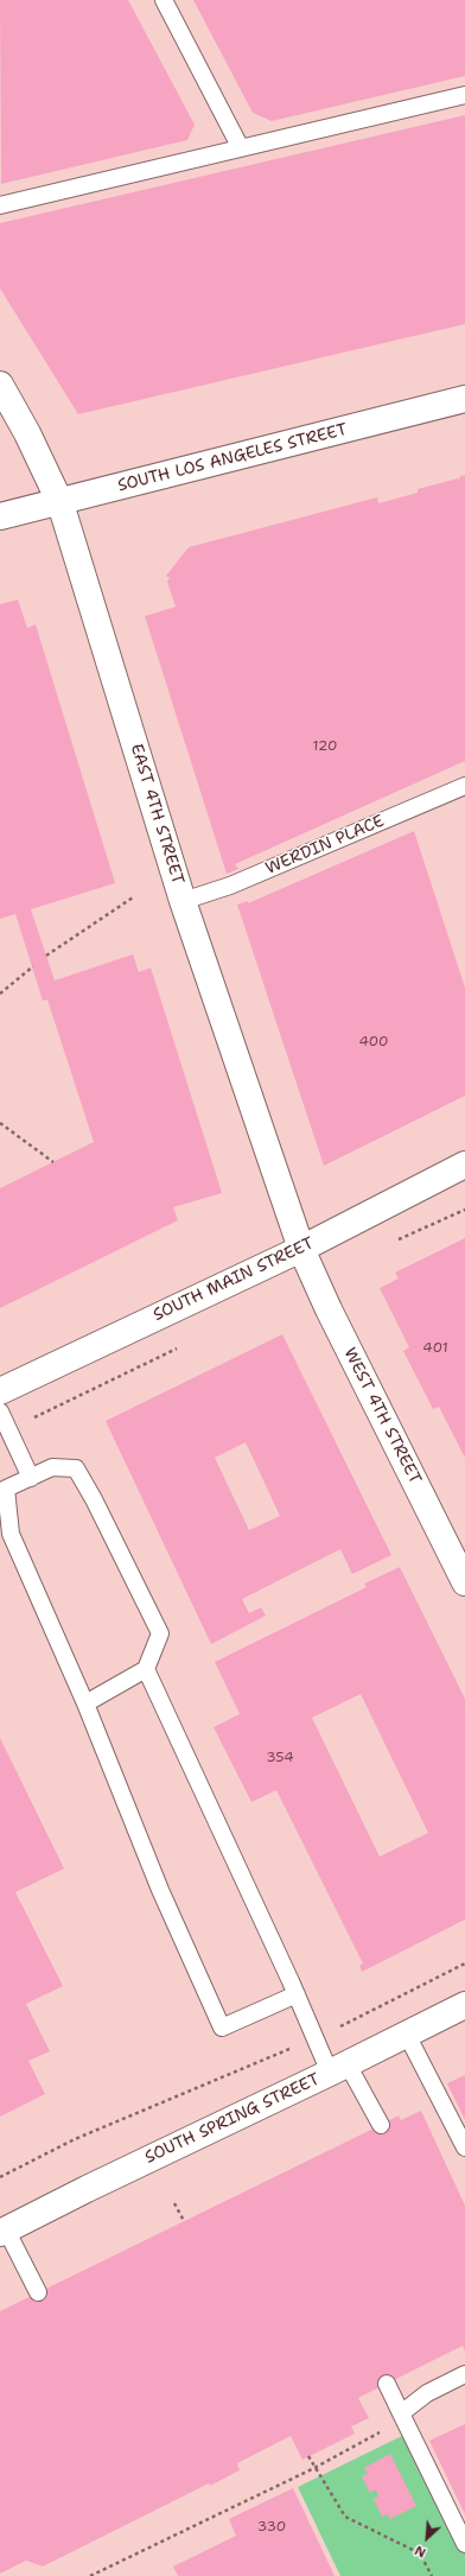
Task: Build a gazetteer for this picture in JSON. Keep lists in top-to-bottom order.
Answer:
{
  "streets": {
    "main road": [
      "SOUTH LOS ANGELES STREET",
      "EAST 4TH STREET",
      "SOUTH MAIN STREET",
      "WEST 4TH STREET",
      "SOUTH SPRING STREET"
    ],
    "lane": ["WERDIN PLACE"]
  },
  "crossings": [
    ["SOUTH LOS ANGELES STREET", "EAST 4TH STREET"],
    ["EAST 4TH STREET", "WERDIN PLACE"],
    ["EAST 4TH STREET", "SOUTH MAIN STREET"],
    ["EAST 4TH STREET", "WEST 4TH STREET"],
    ["SOUTH MAIN STREET", "WEST 4TH STREET"]
  ],
  "house_numbers": [
    "120",
    "400",
    "401",
    "354",
    "330"
  ],
  "north": "bottom left"
}
